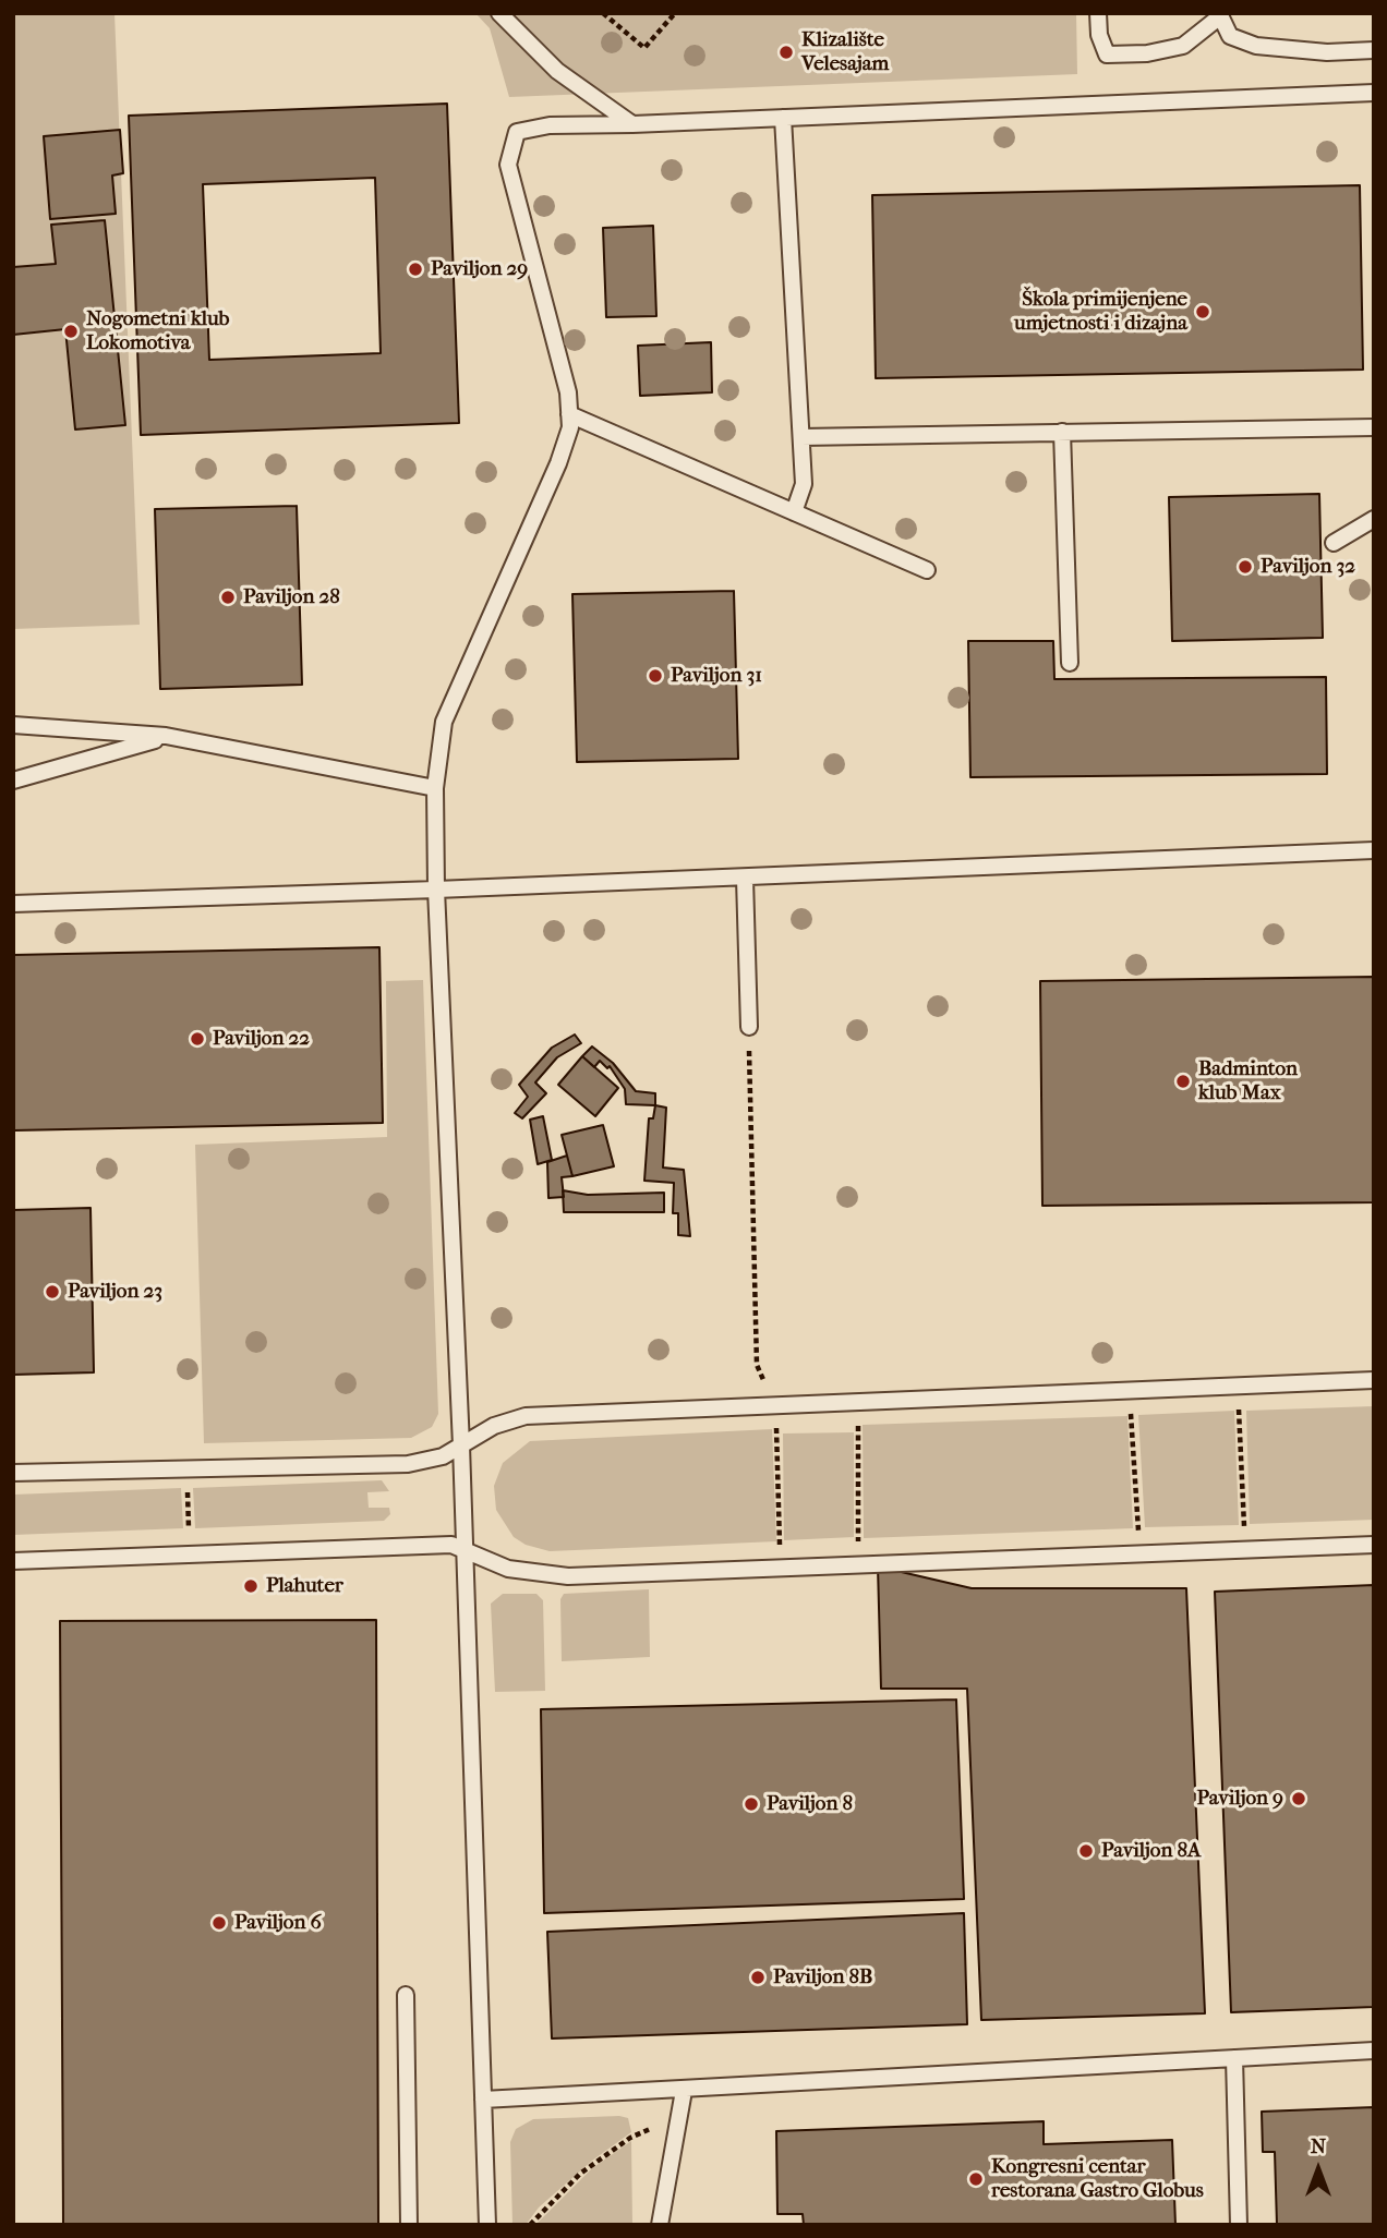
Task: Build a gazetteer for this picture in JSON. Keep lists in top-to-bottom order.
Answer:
{
  "places": [
    "Klizalište Velesajam",
    "Paviljon 29",
    "Škola primijenjene umjetnosti i dizajna",
    "Nogometni klub Lokomotiva",
    "Paviljon 32",
    "Paviljon 28",
    "Paviljon 31",
    "Paviljon 22",
    "Badminton klub Max",
    "Paviljon 23",
    "Plahuter",
    "Paviljon 9",
    "Paviljon 8",
    "Paviljon 8A",
    "Paviljon 6",
    "Paviljon 8B",
    "Kongresni centar restorana Gastro Globus"
  ],
  "north": "top"
}
